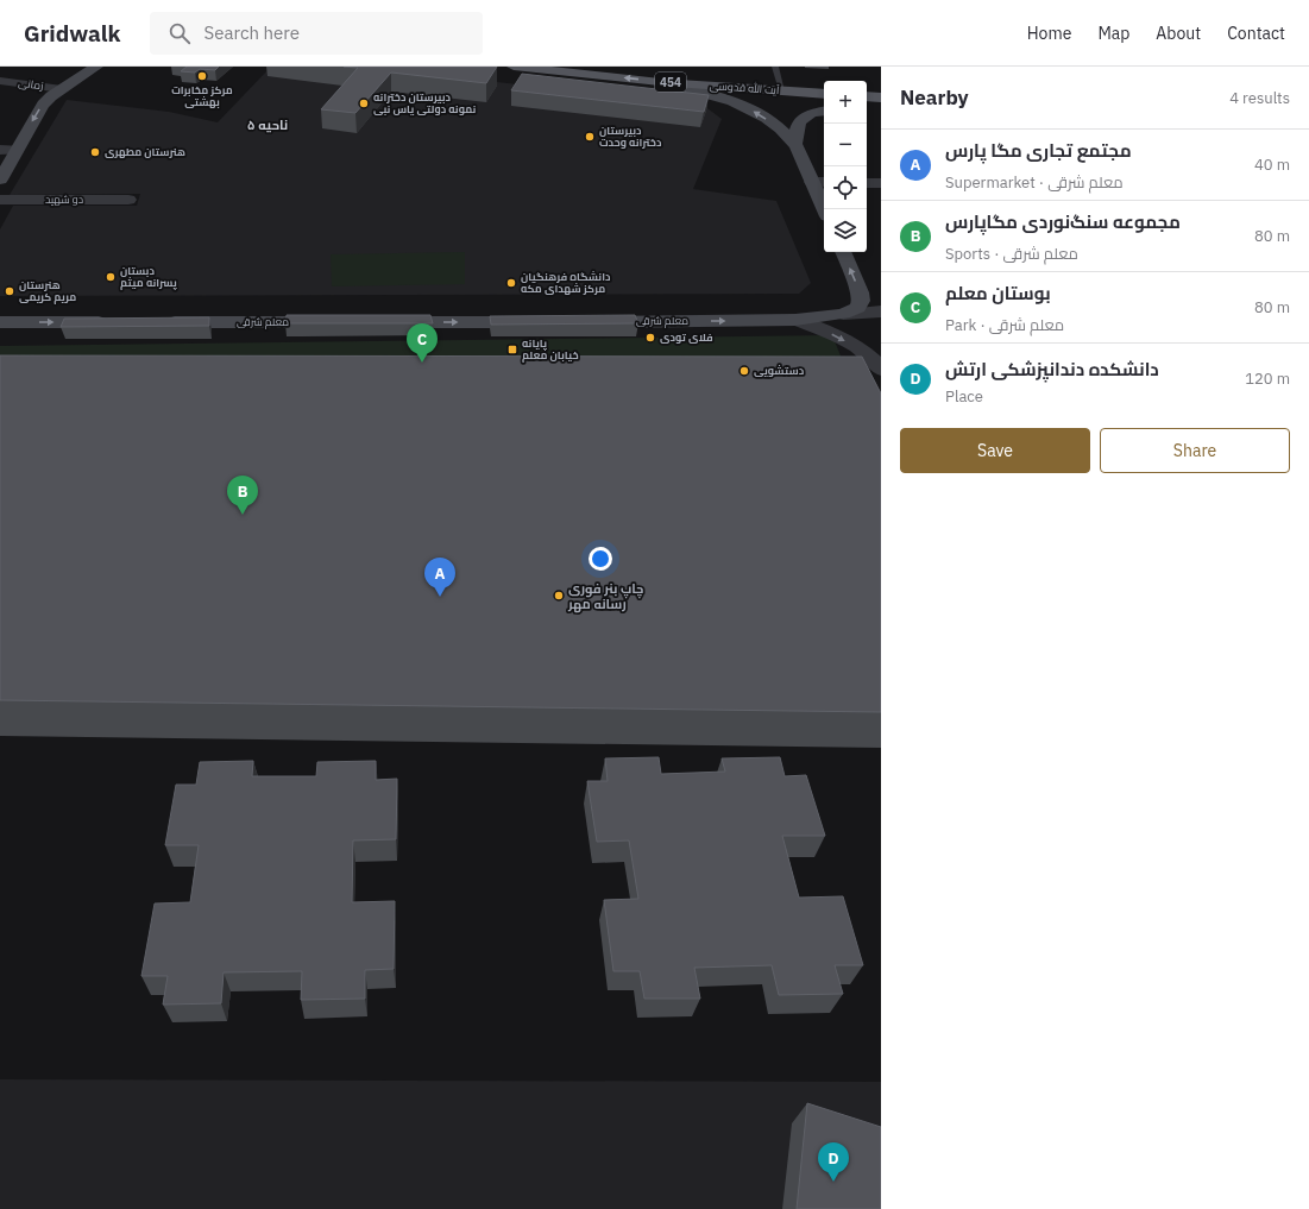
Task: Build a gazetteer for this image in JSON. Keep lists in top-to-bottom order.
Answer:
{
  "streets": {
    "main road": ["454", "آیت الله قدوسی", "معلم شرقی"],
    "street": ["زمانی", "دو شهید"]
  },
  "districts": ["ناحیه ۵"],
  "places": {
    "other": [
      "مرکز مخابرات بهشتی",
      "دبیرستان دخترانه نمونه دولتی یاس نبی",
      "دبیرستان دخترانه وحدت",
      "هنرستان مطهری",
      "دبستان پسرانه میثم",
      "دانشگاه فرهنگیان مرکز شهدای مکه",
      "هنرستان مریم کریمی",
      "فلای تودی",
      "دستشویی",
      "چاپ بنر فوری رسانه مهر"
    ],
    "transit": ["پایانه خیابان معلم"]
  },
  "page": {
    "header": "Gridwalk",
    "search": "Search here",
    "nav": [
      "Home",
      "Map",
      "About",
      "Contact"
    ],
    "heading": ["Nearby", "4 results"],
    "map_buttons": ["+", "−"],
    "list": [
      {
        "mark": "A",
        "name": "مجتمع تجاری مگا پارس",
        "note": "Supermarket · معلم شرقی",
        "value": "40 m"
      },
      {
        "mark": "B",
        "name": "مجموعه سنگ‌نوردی مگاپارس",
        "note": "Sports · معلم شرقی",
        "value": "80 m"
      },
      {
        "mark": "C",
        "name": "بوستان معلم",
        "note": "Park · معلم شرقی",
        "value": "80 m"
      },
      {
        "mark": "D",
        "name": "دانشکده دندانپزشکی ارتش",
        "note": "Place",
        "value": "120 m"
      }
    ],
    "pins": [
      "C",
      "B",
      "A",
      "D"
    ],
    "buttons": ["Save", "Share"]
  }
}
